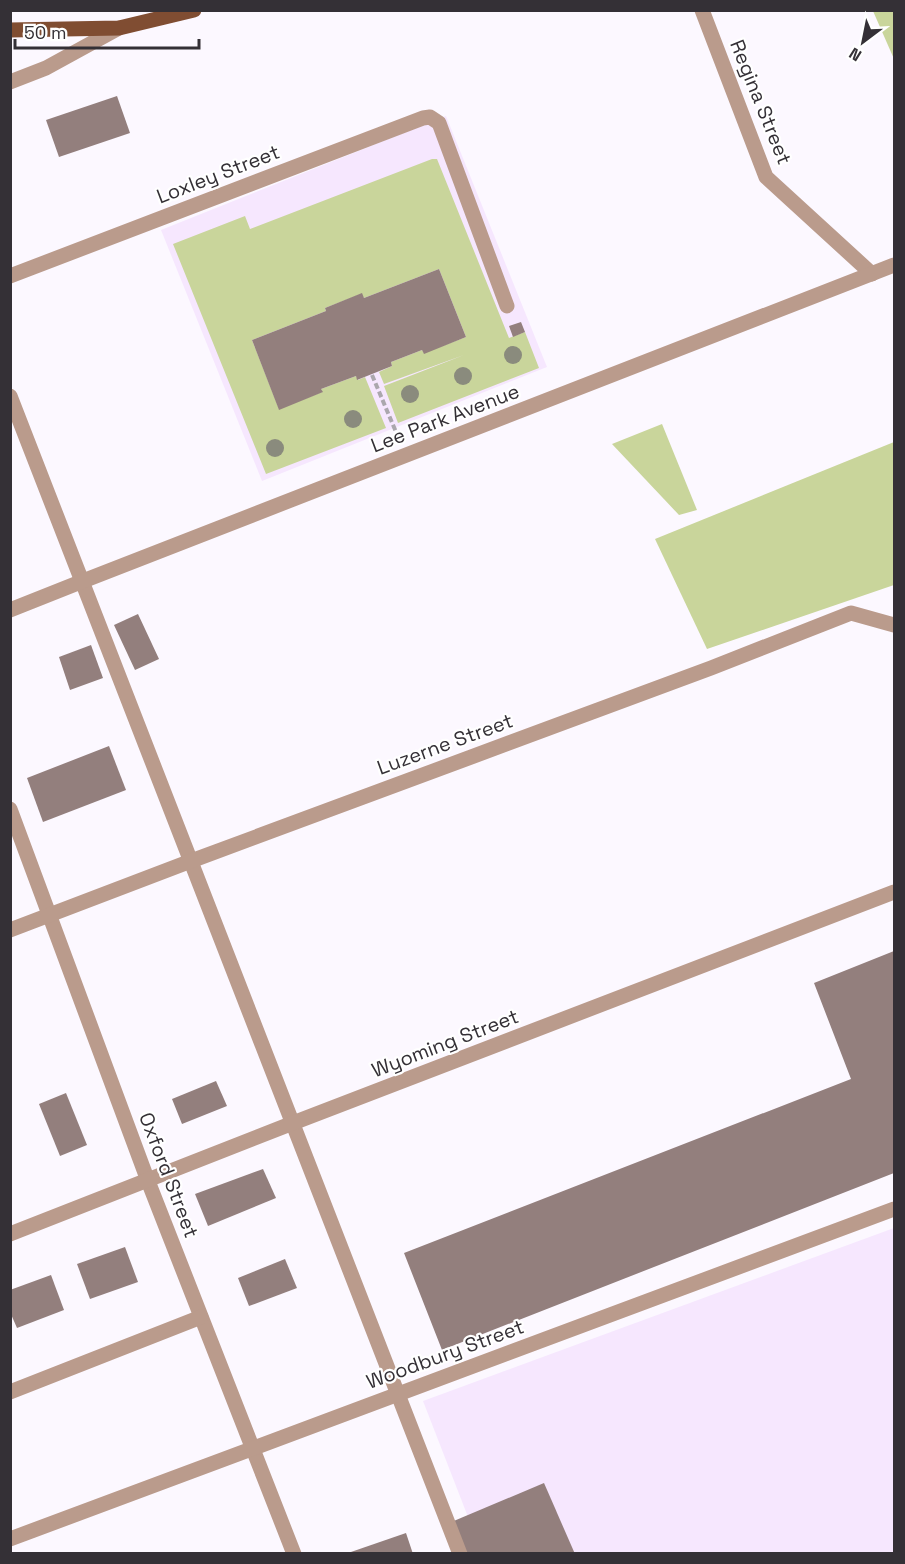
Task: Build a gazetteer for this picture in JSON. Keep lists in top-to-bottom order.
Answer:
{
  "streets": {
    "street": [
      "Regina Street",
      "Loxley Street",
      "Lee Park Avenue",
      "Luzerne Street",
      "Wyoming Street",
      "Oxford Street",
      "Woodbury Street"
    ]
  },
  "crossings": [
    ["Regina Street", "Lee Park Avenue"],
    ["Luzerne Street", "Oxford Street"],
    ["Wyoming Street", "Oxford Street"],
    ["Oxford Street", "Woodbury Street"]
  ],
  "scale_bar": "50 m",
  "north": "bottom left"
}
